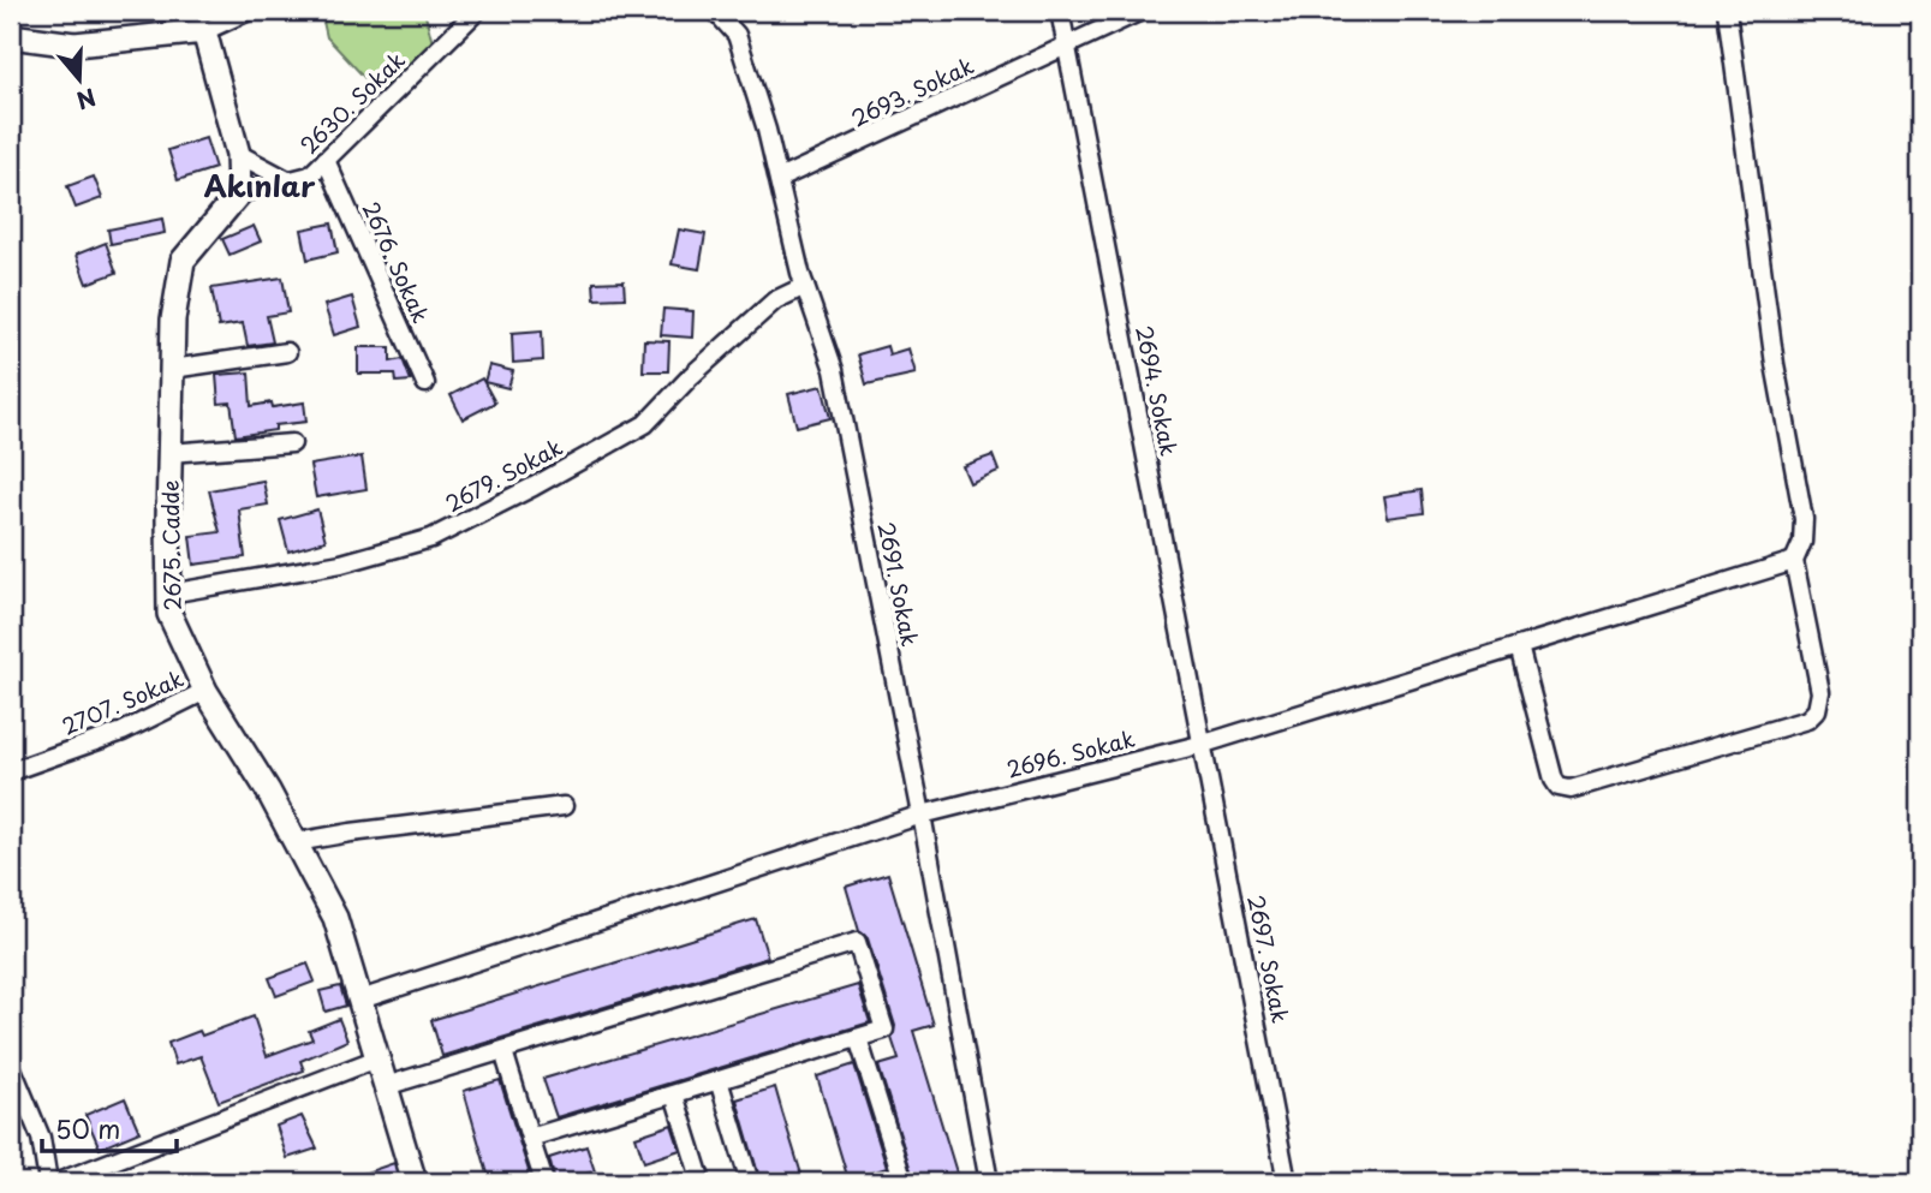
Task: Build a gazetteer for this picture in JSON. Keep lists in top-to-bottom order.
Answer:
{
  "streets": {
    "street": [
      "2693. Sokak",
      "2630. Sokak",
      "2676. Sokak",
      "2694. Sokak",
      "2679. Sokak",
      "2675. Cadde",
      "2691. Sokak",
      "2707. Sokak",
      "2696. Sokak",
      "2697. Sokak"
    ]
  },
  "crossings": [
    ["2693. Sokak", "2694. Sokak"],
    ["2693. Sokak", "2691. Sokak"],
    ["2630. Sokak", "2676. Sokak"],
    ["2630. Sokak", "2675. Cadde"],
    ["2694. Sokak", "2696. Sokak"],
    ["2694. Sokak", "2697. Sokak"],
    ["2679. Sokak", "2675. Cadde"],
    ["2679. Sokak", "2691. Sokak"],
    ["2675. Cadde", "2707. Sokak"],
    ["2675. Cadde", "2696. Sokak"],
    ["2691. Sokak", "2696. Sokak"],
    ["2696. Sokak", "2697. Sokak"]
  ],
  "districts": ["Akınlar"],
  "scale_bar": "50 m",
  "north": "bottom"
}
